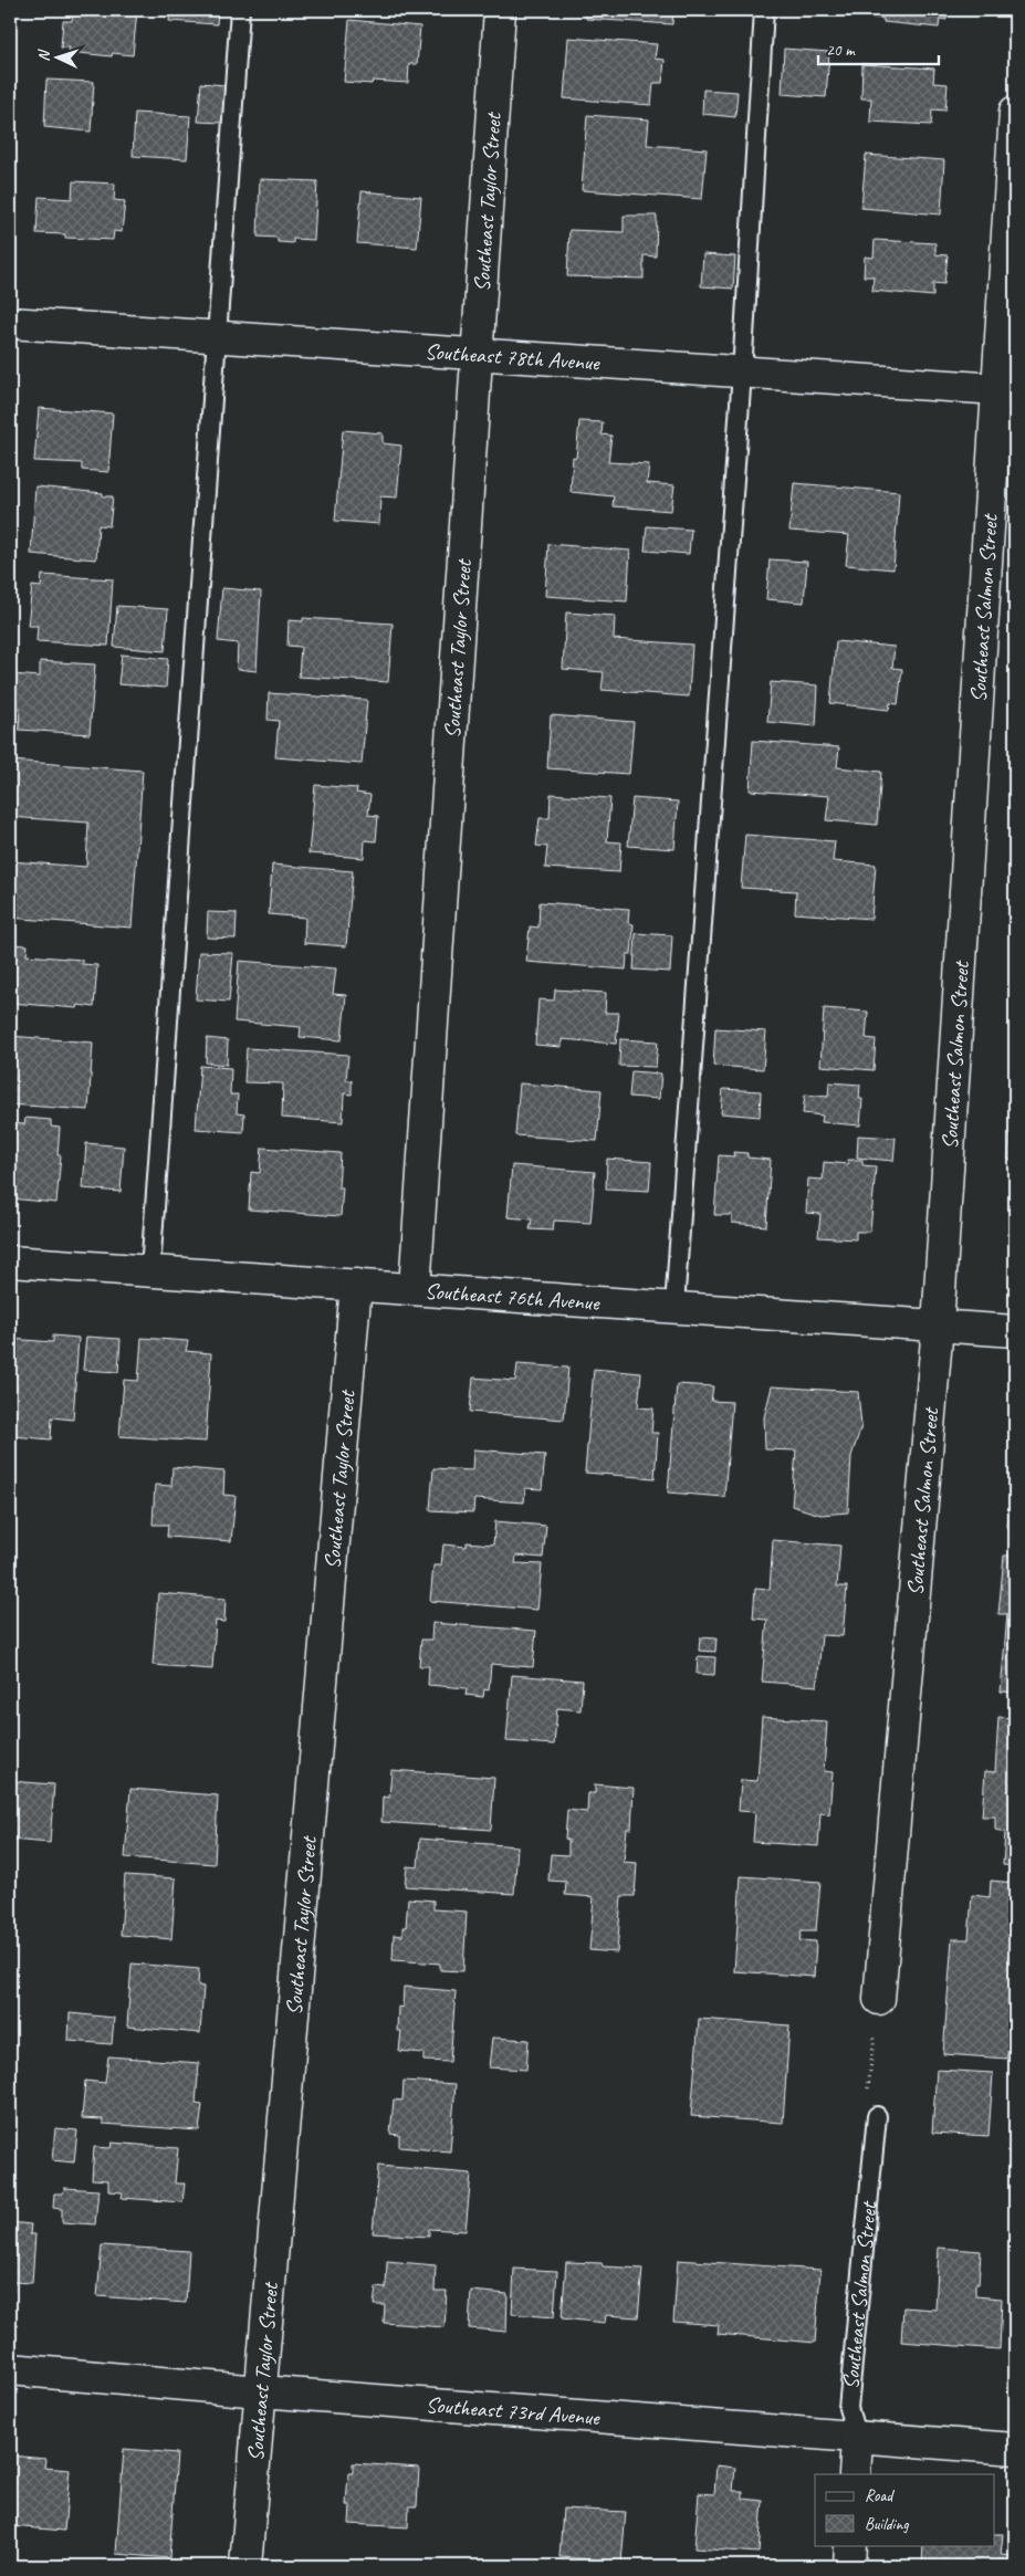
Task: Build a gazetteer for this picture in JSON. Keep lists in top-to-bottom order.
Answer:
{
  "streets": {
    "street": [
      "Southeast Taylor Street",
      "Southeast 78th Avenue",
      "Southeast Salmon Street",
      "Southeast 76th Avenue",
      "Southeast 73rd Avenue"
    ]
  },
  "crossings": [
    ["Southeast Taylor Street", "Southeast 78th Avenue"],
    ["Southeast Taylor Street", "Southeast 76th Avenue"],
    ["Southeast Taylor Street", "Southeast 73rd Avenue"],
    ["Southeast 78th Avenue", "Southeast Salmon Street"],
    ["Southeast Salmon Street", "Southeast 76th Avenue"],
    ["Southeast Salmon Street", "Southeast 73rd Avenue"]
  ],
  "legend": ["Road", "Building"],
  "scale_bar": "20 m",
  "north": "left"
}
